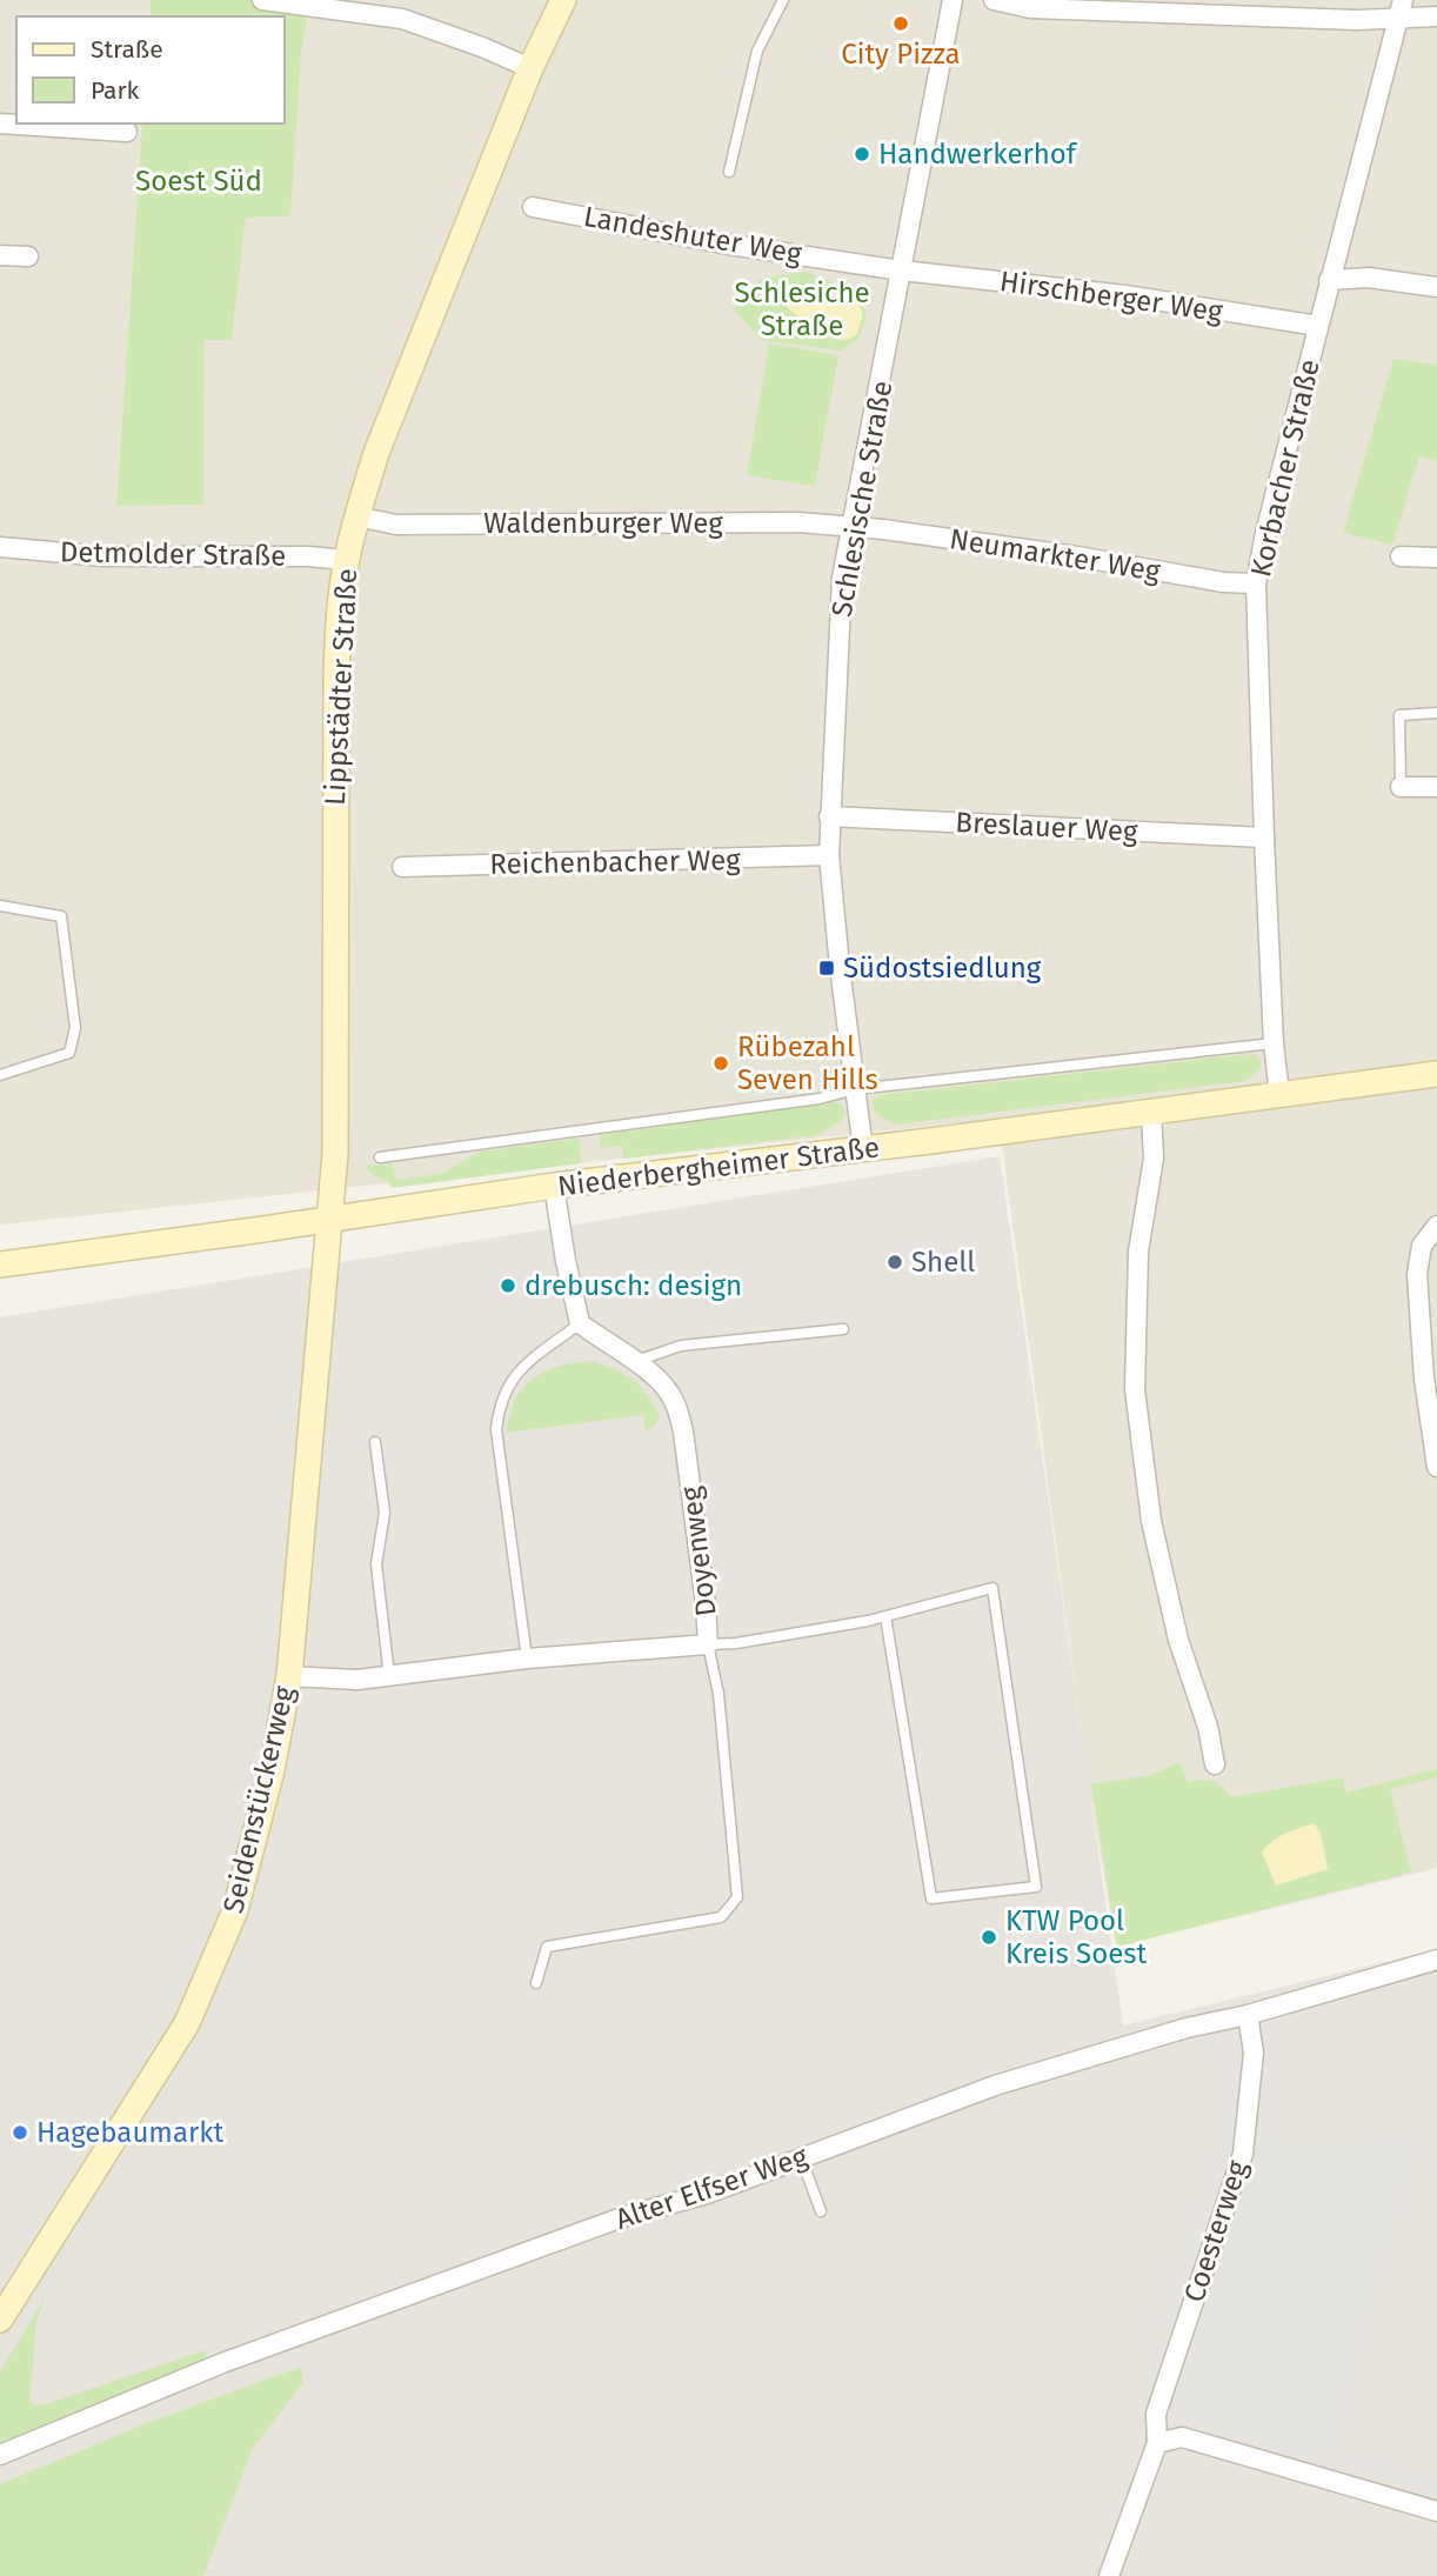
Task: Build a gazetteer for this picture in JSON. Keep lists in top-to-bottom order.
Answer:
{
  "streets": {
    "main road": ["Lippstädter Straße", "Niederbergheimer Straße", "Seidenstückerweg"],
    "street": [
      "Landeshuter Weg",
      "Hirschberger Weg",
      "Korbacher Straße",
      "Schlesische Straße",
      "Waldenburger Weg",
      "Detmolder Straße",
      "Neumarkter Weg",
      "Breslauer Weg",
      "Reichenbacher Weg",
      "Doyenweg",
      "Alter Elfser Weg",
      "Coesterweg"
    ]
  },
  "crossings": [
    ["Landeshuter Weg", "Hirschberger Weg"],
    ["Landeshuter Weg", "Schlesische Straße"],
    ["Hirschberger Weg", "Korbacher Straße"],
    ["Hirschberger Weg", "Schlesische Straße"],
    ["Korbacher Straße", "Neumarkter Weg"],
    ["Korbacher Straße", "Breslauer Weg"],
    ["Korbacher Straße", "Niederbergheimer Straße"],
    ["Schlesische Straße", "Waldenburger Weg"],
    ["Schlesische Straße", "Neumarkter Weg"],
    ["Schlesische Straße", "Breslauer Weg"],
    ["Schlesische Straße", "Reichenbacher Weg"],
    ["Schlesische Straße", "Niederbergheimer Straße"],
    ["Waldenburger Weg", "Neumarkter Weg"],
    ["Waldenburger Weg", "Lippstädter Straße"],
    ["Detmolder Straße", "Lippstädter Straße"],
    ["Lippstädter Straße", "Niederbergheimer Straße"],
    ["Lippstädter Straße", "Seidenstückerweg"],
    ["Niederbergheimer Straße", "Seidenstückerweg"],
    ["Doyenweg", "Seidenstückerweg"],
    ["Alter Elfser Weg", "Coesterweg"]
  ],
  "parks": ["Soest Süd", "Schlesiche Straße"],
  "places": {
    "other": [
      "City Pizza",
      "Handwerkerhof",
      "Rübezahl Seven Hills",
      "Shell",
      "drebusch: design",
      "KTW Pool Kreis Soest",
      "Hagebaumarkt"
    ],
    "transit": ["Südostsiedlung"]
  },
  "legend": ["Straße", "Park"]
}
